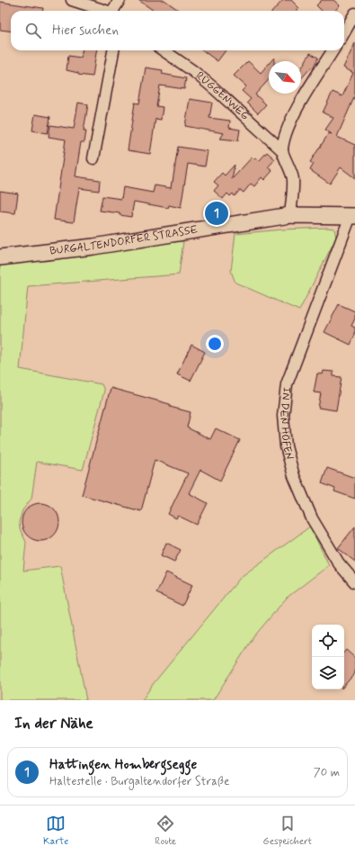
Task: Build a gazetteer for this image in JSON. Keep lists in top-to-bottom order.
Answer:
{
  "streets": {
    "main road": ["BURGALTENDORFER STRASSE"],
    "street": ["RÜGGENWEG", "IN DEN HÖFEN"]
  },
  "crossings": [
    ["BURGALTENDORFER STRASSE", "IN DEN HÖFEN"]
  ],
  "north": "bottom right",
  "page": {
    "search": "Hier suchen",
    "pins": "1",
    "heading": "In der Nähe",
    "list": [
      {
        "mark": "1",
        "name": "Hattingen Hombergsegge",
        "note": "Haltestelle · Burgaltendorfer Straße",
        "value": "70 m"
      }
    ],
    "nav": ["Karte", "Route", "Gespeichert"]
  }
}
